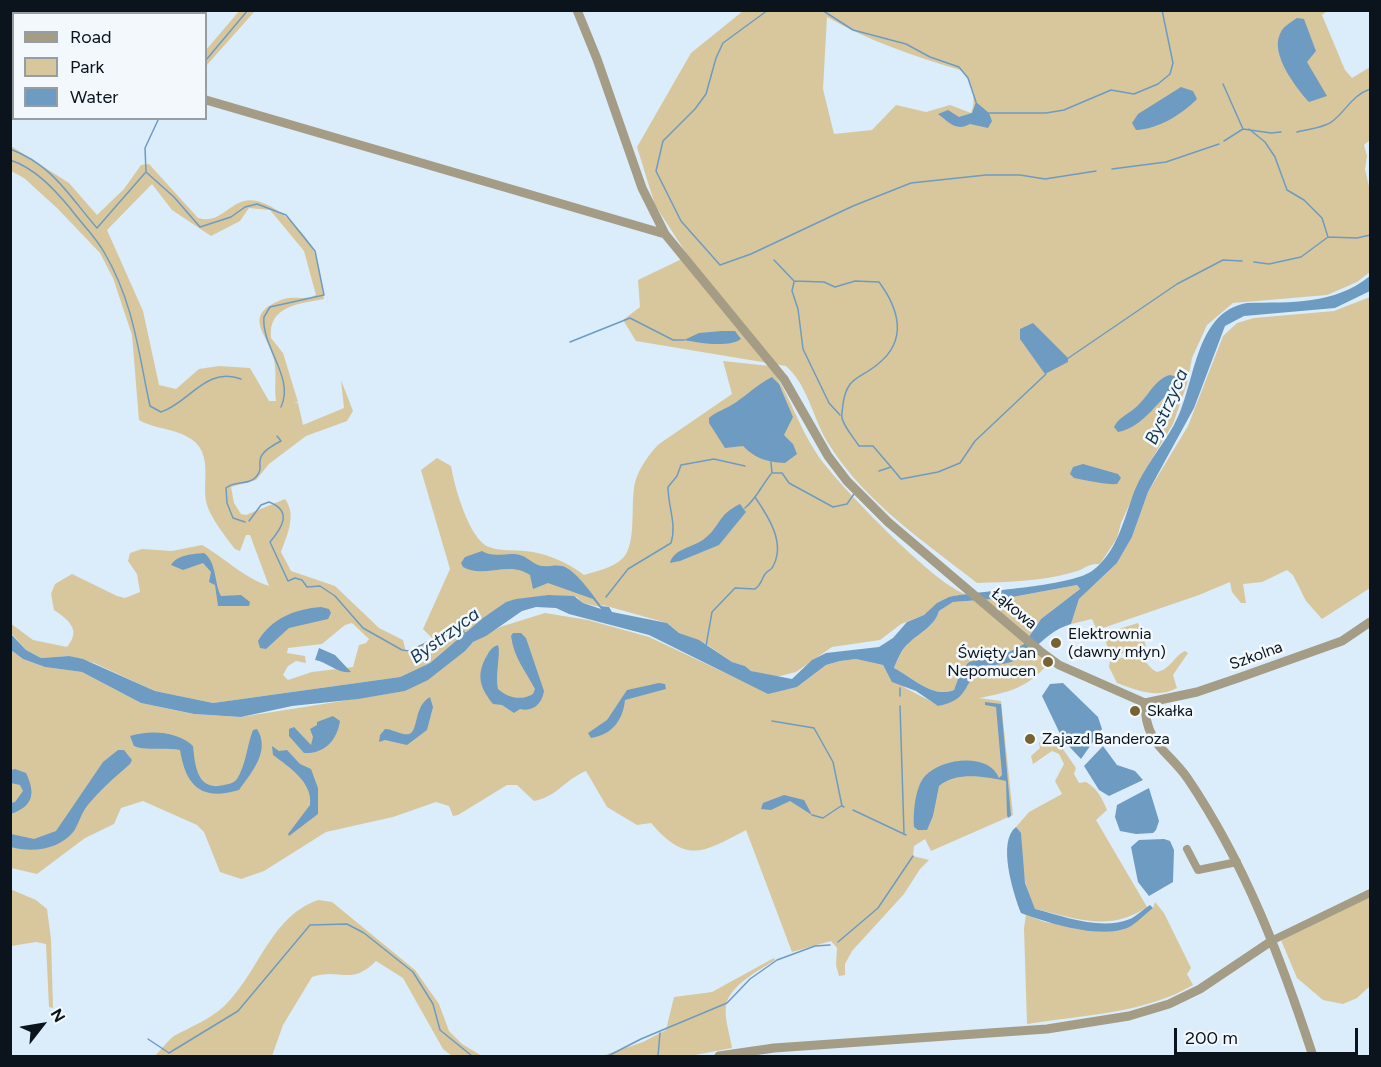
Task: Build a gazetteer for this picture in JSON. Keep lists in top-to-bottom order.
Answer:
{
  "streets": {
    "street": ["Łąkowa", "Szkolna"]
  },
  "crossings": [
    ["Łąkowa", "Szkolna"]
  ],
  "water": ["Bystrzyca"],
  "places": [
    "Elektrownia (dawny młyn)",
    "Święty Jan Nepomucen",
    "Skałka",
    "Zajazd Banderoza"
  ],
  "legend": ["Road", "Park", "Water"],
  "scale_bar": "200 m",
  "north": "top right"
}
